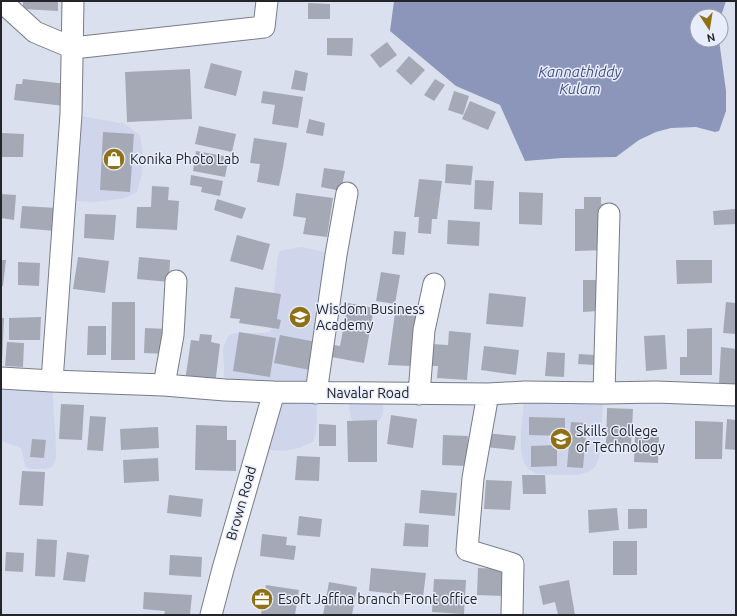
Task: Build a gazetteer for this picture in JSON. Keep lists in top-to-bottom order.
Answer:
{
  "streets": {
    "street": ["Navalar Road", "Brown Road"]
  },
  "crossings": [
    ["Navalar Road", "Brown Road"]
  ],
  "water": ["Kannathiddy Kulam"],
  "places": {
    "shop": ["Konika Photo Lab"],
    "school or university": ["Wisdom Business Academy", "Skills College of Technology"],
    "office": ["Esoft Jaffna branch Front office"]
  },
  "north": "bottom"
}
